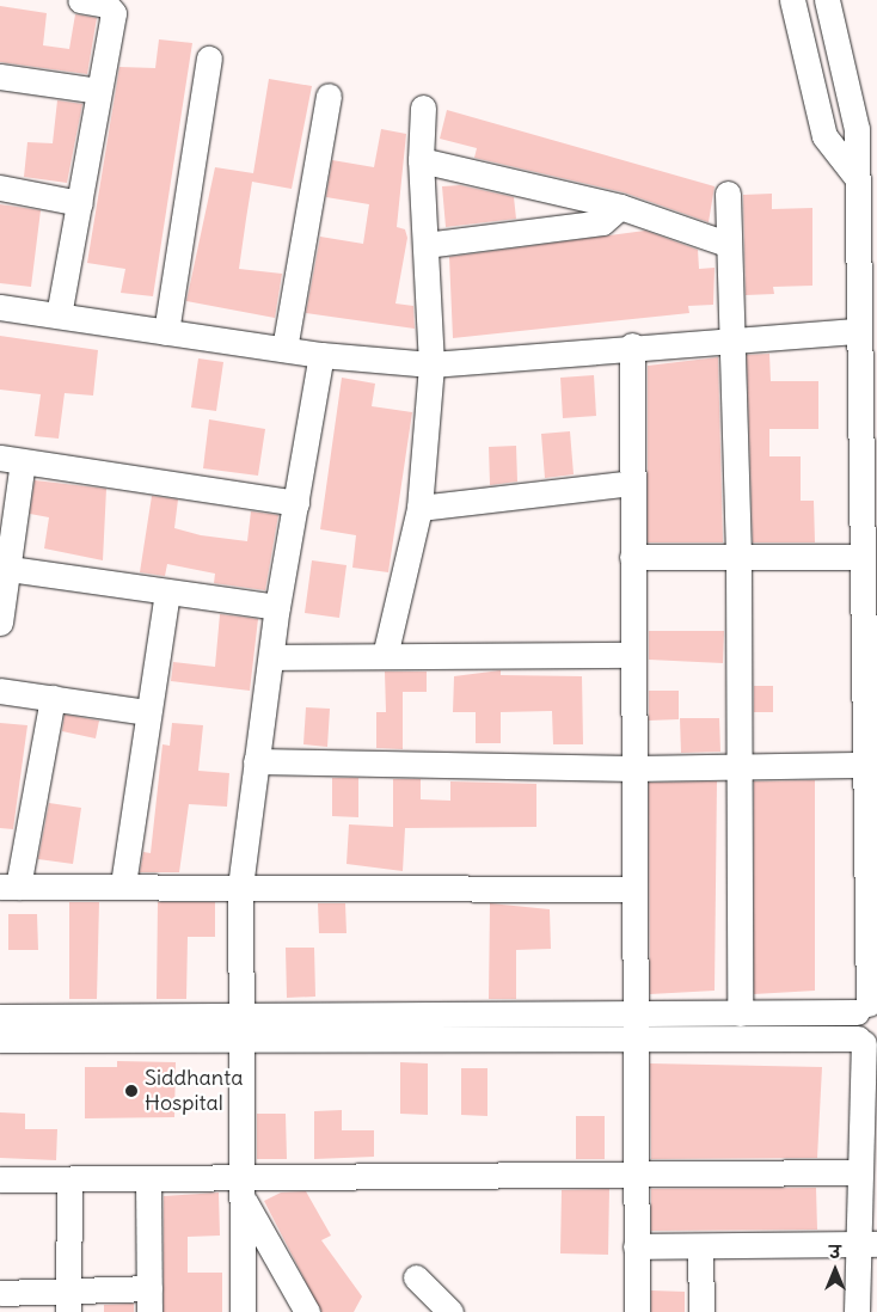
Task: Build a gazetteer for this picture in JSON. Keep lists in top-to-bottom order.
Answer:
{
  "places": ["Siddhanta Hospital"],
  "north": "top"
}
